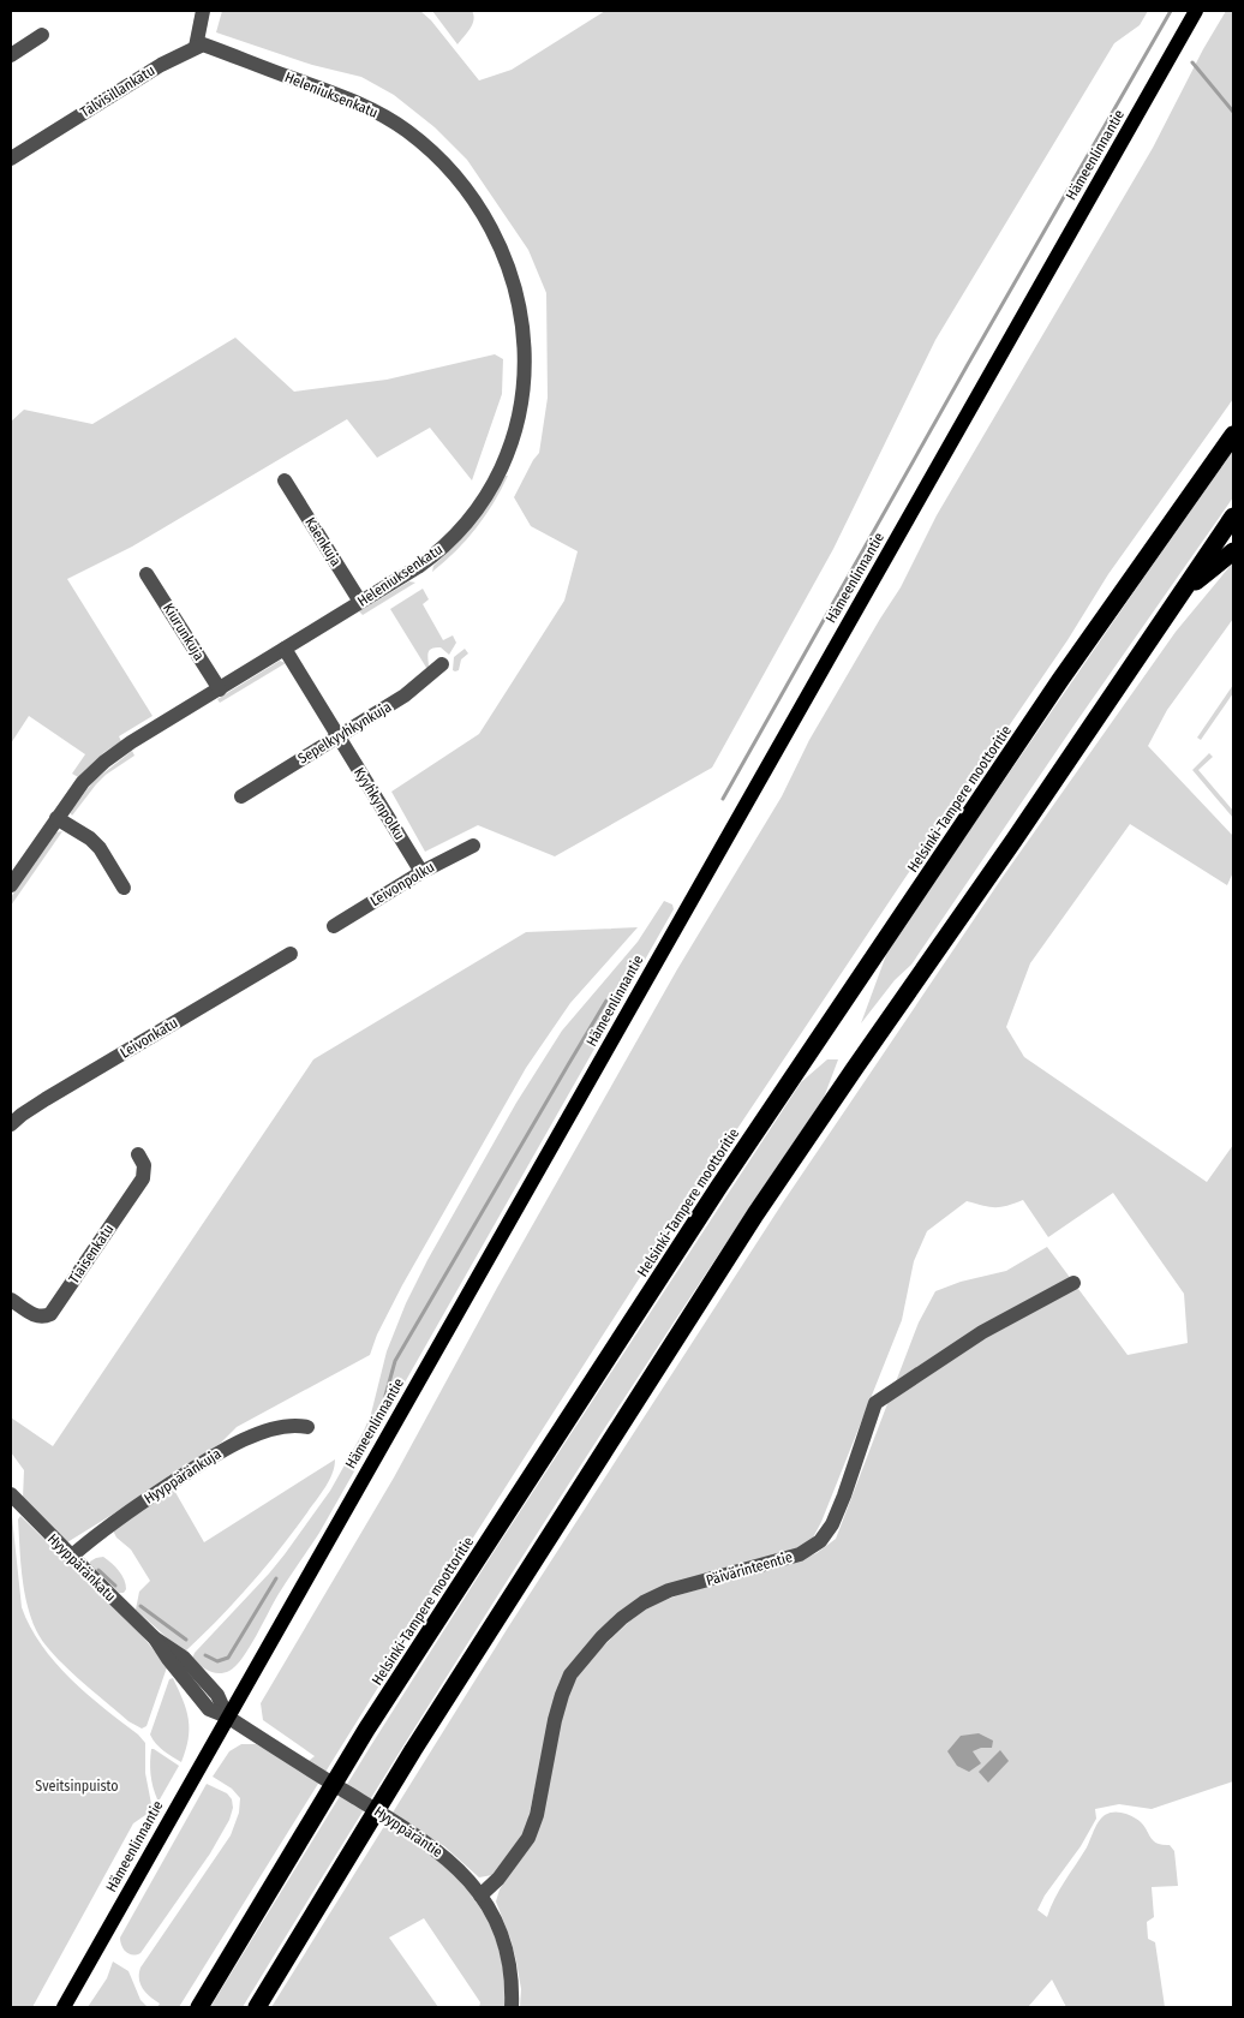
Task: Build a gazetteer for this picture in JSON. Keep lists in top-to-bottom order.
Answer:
{
  "streets": {
    "highway": ["Helsinki-Tampere moottoritie"],
    "main road": ["Hämeenlinnantie"],
    "street": [
      "Talvisillankatu",
      "Heleniuksenkatu",
      "Käenkuja",
      "Kiurunkuja",
      "Sepelkyyhkynkuja",
      "Kyyhkynpolku",
      "Leivonpolku",
      "Leivonkatu",
      "Tiaisenkatu",
      "Hyyppäränkuja",
      "Hyyppäränkatu",
      "Päivärinteentie",
      "Hyyppäräntie"
    ]
  },
  "crossings": [
    ["Talvisillankatu", "Heleniuksenkatu"],
    ["Heleniuksenkatu", "Käenkuja"],
    ["Heleniuksenkatu", "Kiurunkuja"],
    ["Heleniuksenkatu", "Kyyhkynpolku"],
    ["Hämeenlinnantie", "Hyyppäränkatu"],
    ["Hämeenlinnantie", "Hyyppäräntie"],
    ["Sepelkyyhkynkuja", "Kyyhkynpolku"],
    ["Kyyhkynpolku", "Leivonpolku"],
    ["Hyyppäränkuja", "Hyyppäränkatu"],
    ["Hyyppäränkatu", "Hyyppäräntie"],
    ["Päivärinteentie", "Hyyppäräntie"]
  ],
  "parks": ["Sveitsinpuisto"]
}
